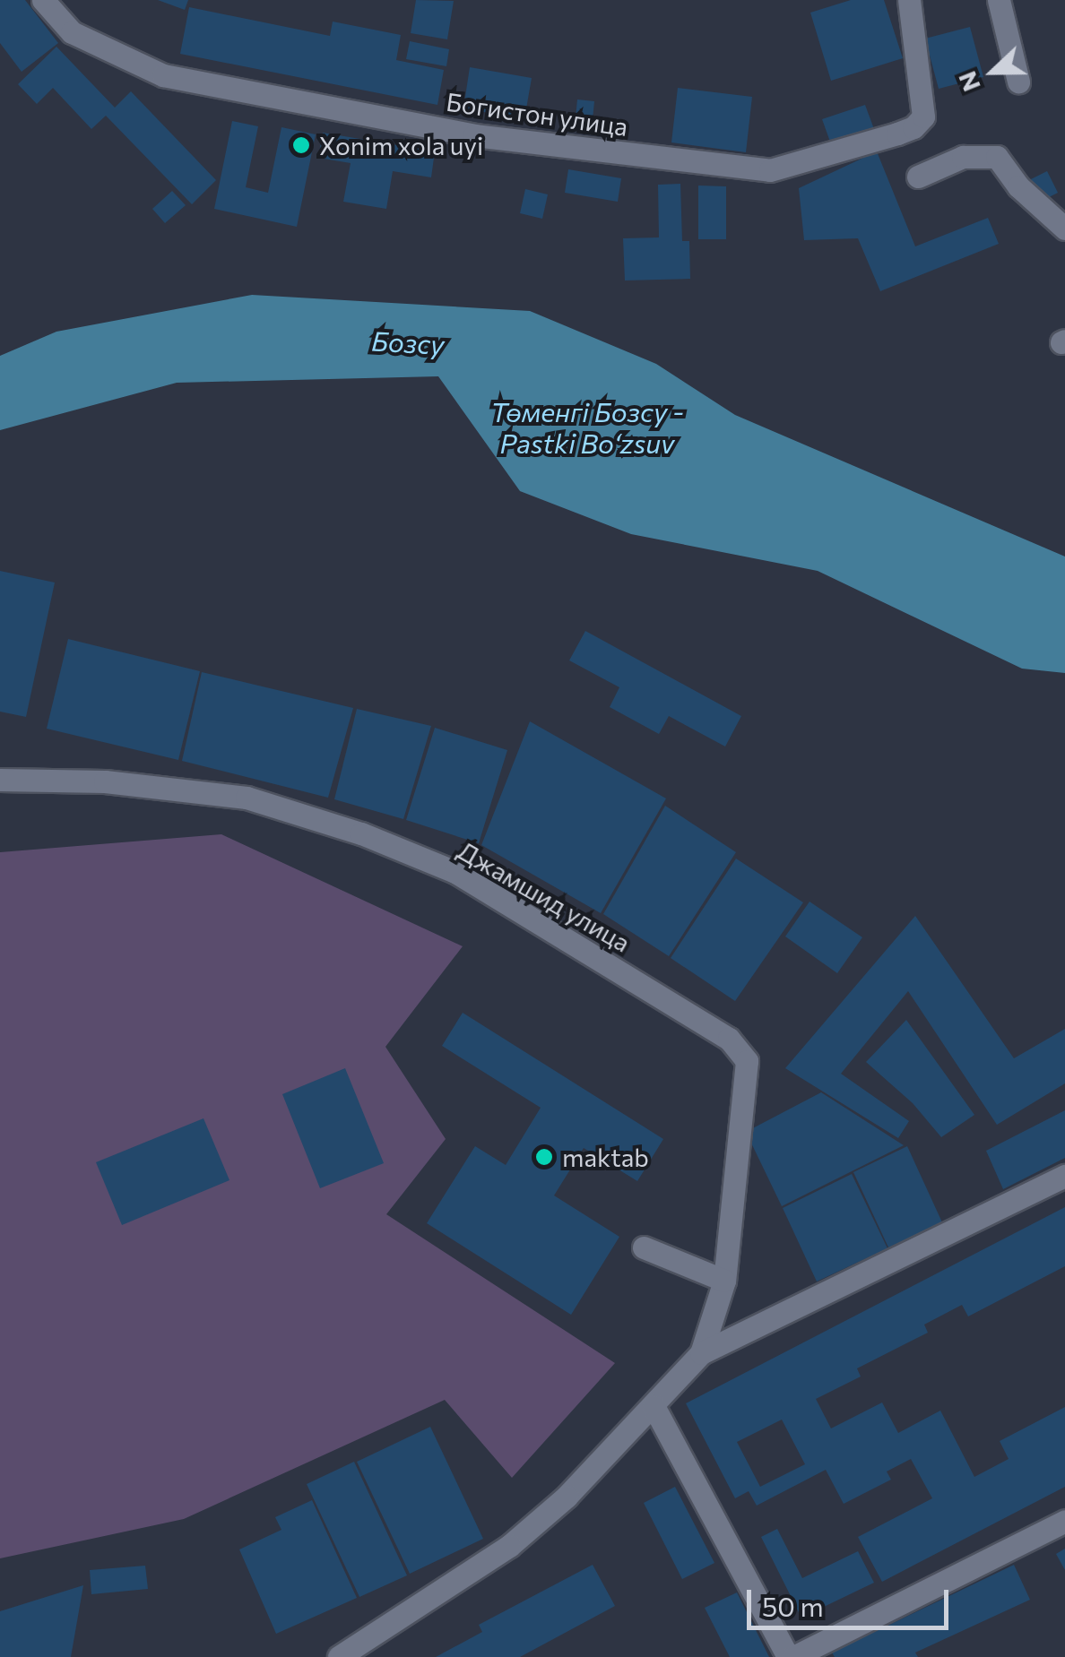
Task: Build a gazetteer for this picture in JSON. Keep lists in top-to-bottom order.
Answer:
{
  "streets": {
    "street": ["Богистон улица", "Джамшид улица"]
  },
  "water": ["Бозсу", "Төменгі Бозсу - Pastki Boʻzsuv"],
  "places": ["Xonim xola uyi", "maktab"],
  "scale_bar": "50 m",
  "north": "left"
}
